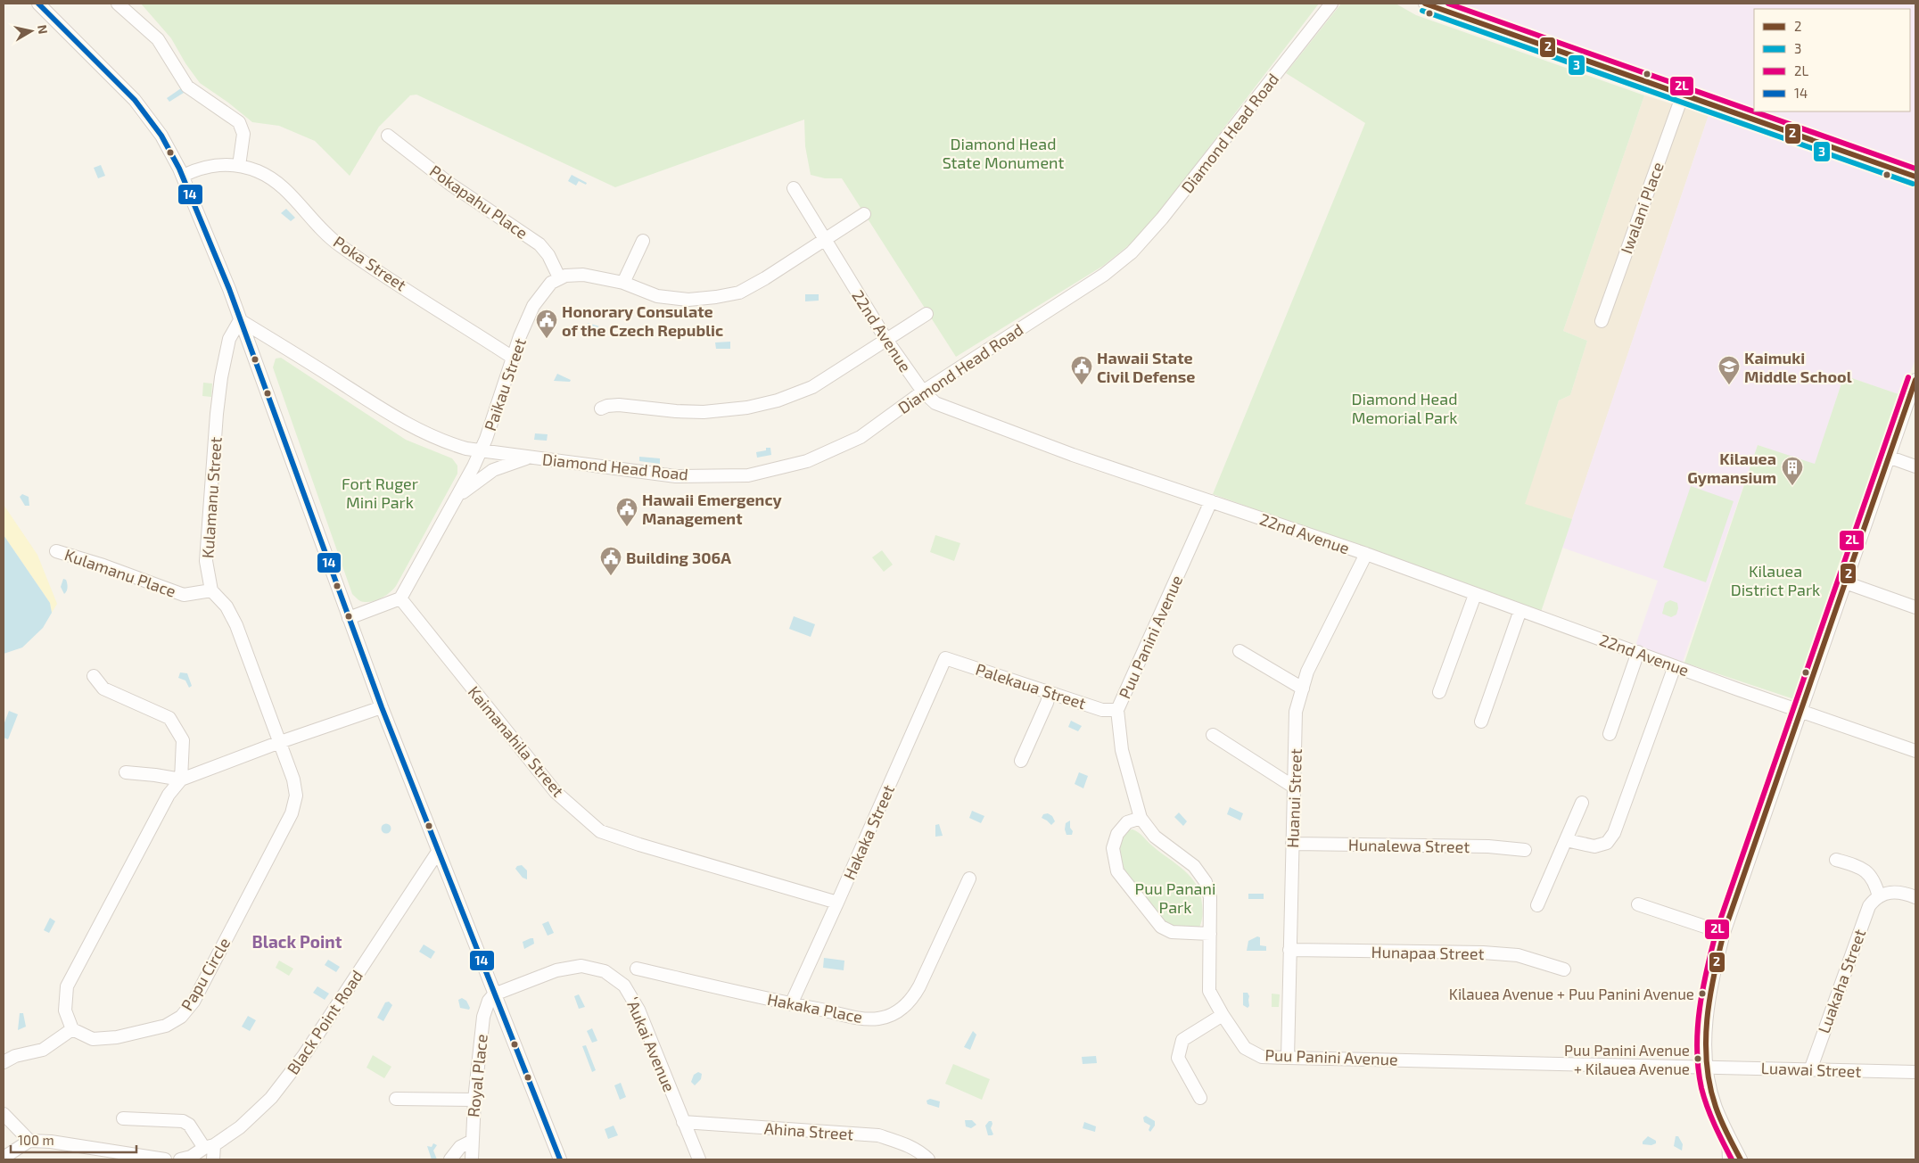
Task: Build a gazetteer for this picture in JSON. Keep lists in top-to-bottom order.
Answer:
{
  "streets": {
    "street": [
      "Diamond Head Road",
      "Pokapahu Place",
      "Iwalani Place",
      "Poka Street",
      "22nd Avenue",
      "Paikau Street",
      "Kulamanu Street",
      "Kulamanu Place",
      "Puu Panini Avenue",
      "Palekaua Street",
      "Kaimanahila Street",
      "Huanui Street",
      "Hakaka Street",
      "Hunalewa Street",
      "Hunapaa Street",
      "Papu Circle",
      "Luakaha Street",
      "Hakaka Place",
      "Black Point Road",
      "ʻAukai Avenue",
      "Luawai Street",
      "Royal Place",
      "Ahina Street"
    ]
  },
  "crossings": [
    ["Diamond Head Road", "22nd Avenue"],
    ["Diamond Head Road", "Paikau Street"],
    ["Diamond Head Road", "Kulamanu Street"],
    ["Pokapahu Place", "Paikau Street"],
    ["Poka Street", "Paikau Street"],
    ["22nd Avenue", "Puu Panini Avenue"],
    ["22nd Avenue", "Huanui Street"],
    ["Paikau Street", "Kaimanahila Street"],
    ["Kulamanu Street", "Kulamanu Place"],
    ["Puu Panini Avenue", "Palekaua Street"],
    ["Puu Panini Avenue", "Huanui Street"],
    ["Puu Panini Avenue", "Luawai Street"],
    ["Palekaua Street", "Hakaka Street"],
    ["Kaimanahila Street", "Hakaka Street"],
    ["Huanui Street", "Hunalewa Street"],
    ["Huanui Street", "Hunapaa Street"],
    ["Hakaka Street", "Hakaka Place"],
    ["Luakaha Street", "Luawai Street"],
    ["ʻAukai Avenue", "Royal Place"],
    ["ʻAukai Avenue", "Ahina Street"]
  ],
  "districts": ["Black Point"],
  "parks": [
    "Diamond Head State Monument",
    "Diamond Head Memorial Park",
    "Fort Ruger Mini Park",
    "Kilauea District Park",
    "Puu Panani Park"
  ],
  "places": {
    "public building": [
      "Honorary Consulate of the Czech Republic",
      "Hawaii State Civil Defense",
      "Hawaii Emergency Management",
      "Building 306A"
    ],
    "school or university": ["Kaimuki Middle School"],
    "building": ["Kilauea Gymansium"],
    "other": ["Kilauea Avenue + Puu Panini Avenue", "Puu Panini Avenue + Kilauea Avenue"]
  },
  "lines": [
    "transit line 2",
    "transit line 2L",
    "transit line 14",
    "transit line 3"
  ],
  "legend": [
    "2",
    "3",
    "2L",
    "14"
  ],
  "scale_bar": "100 m",
  "north": "right"
}
